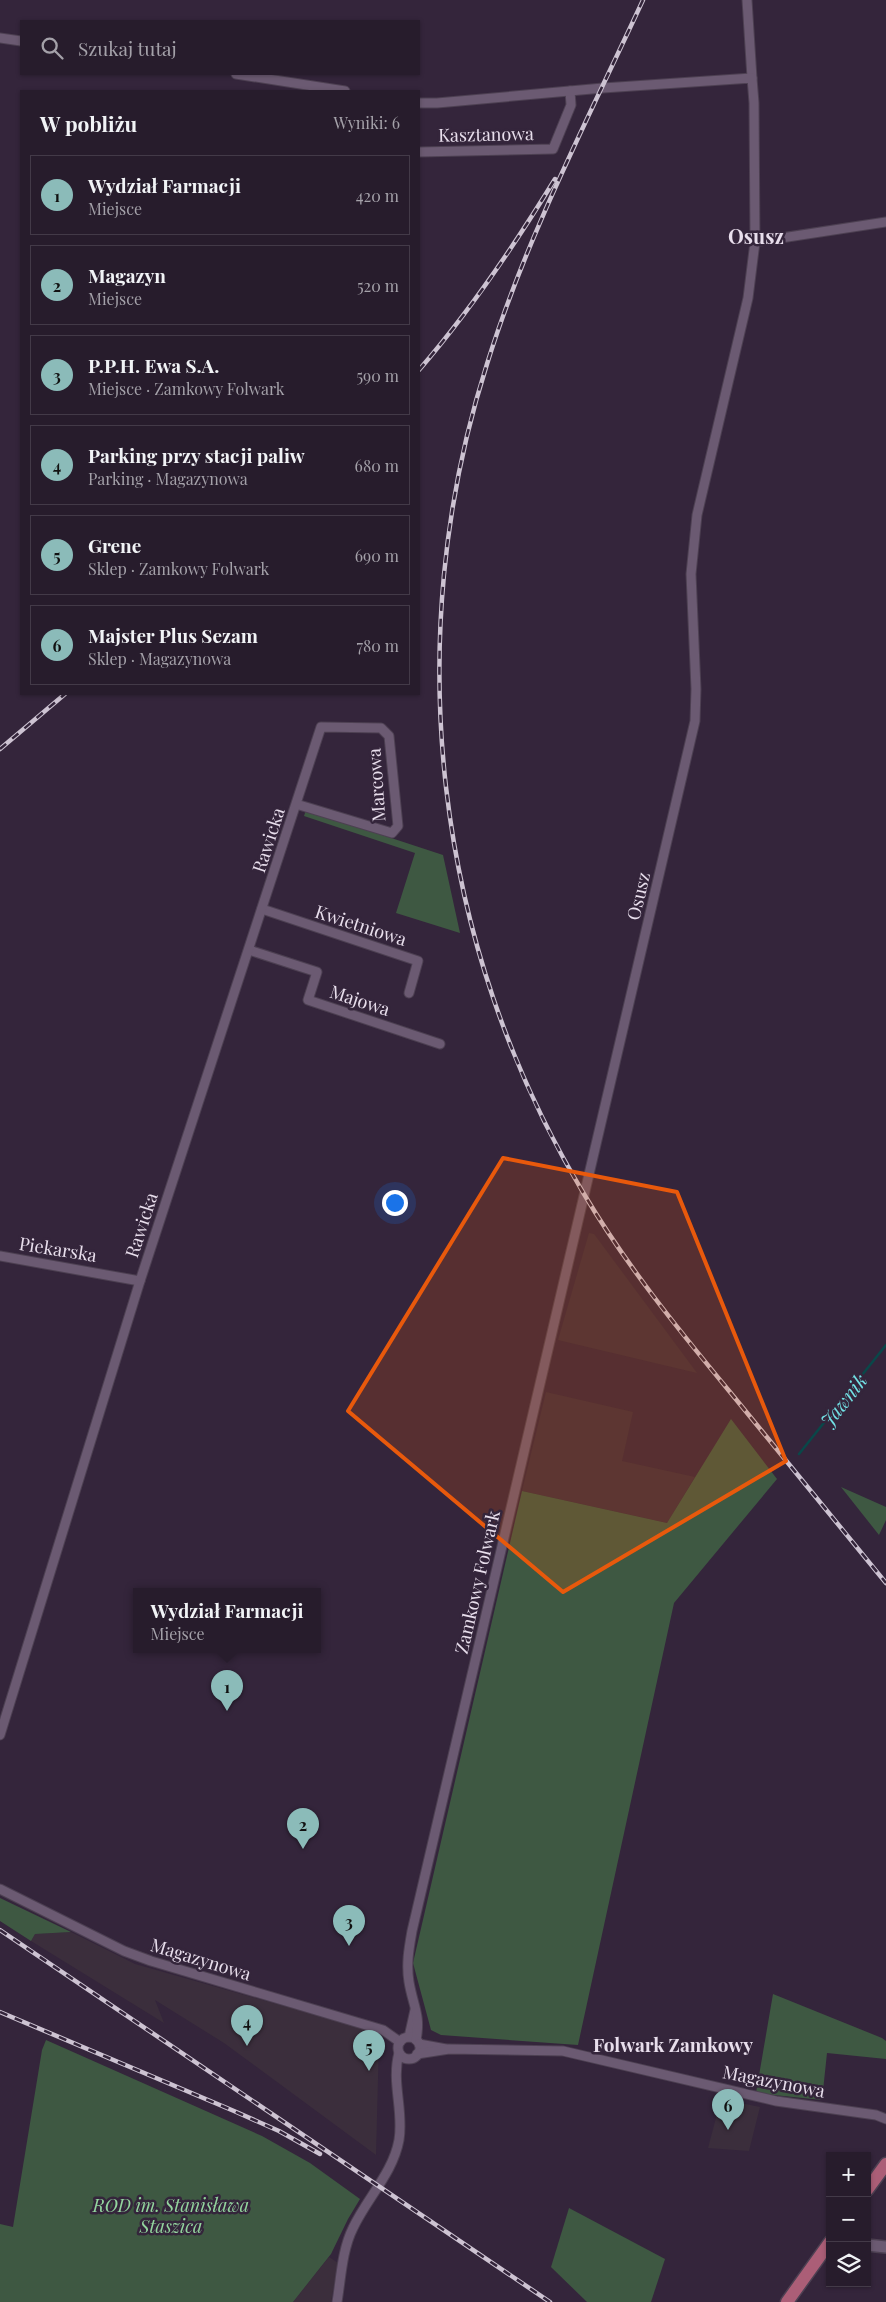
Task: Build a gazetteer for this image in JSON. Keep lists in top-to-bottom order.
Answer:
{
  "streets": {
    "street": [
      "Kasztanowa",
      "Marcowa",
      "Rawicka",
      "Osusz",
      "Kwietniowa",
      "Majowa",
      "Piekarska",
      "Zamkowy Folwark",
      "Magazynowa"
    ]
  },
  "crossings": [
    ["Marcowa", "Rawicka"],
    ["Rawicka", "Kwietniowa"],
    ["Rawicka", "Majowa"],
    ["Rawicka", "Piekarska"],
    ["Osusz", "Zamkowy Folwark"],
    ["Zamkowy Folwark", "Magazynowa"]
  ],
  "districts": ["Osusz", "Folwark Zamkowy"],
  "water": ["Jawnik"],
  "parks": ["ROD im. Stanisława Staszica"],
  "page": {
    "search": "Szukaj tutaj",
    "heading": ["W pobliżu", "Wyniki: 6"],
    "list": [
      {
        "mark": "1",
        "name": "Wydział Farmacji",
        "note": "Miejsce",
        "value": "420 m"
      },
      {
        "mark": "2",
        "name": "Magazyn",
        "note": "Miejsce",
        "value": "520 m"
      },
      {
        "mark": "3",
        "name": "P.P.H. Ewa S.A.",
        "note": "Miejsce · Zamkowy Folwark",
        "value": "590 m"
      },
      {
        "mark": "4",
        "name": "Parking przy stacji paliw",
        "note": "Parking · Magazynowa",
        "value": "680 m"
      },
      {
        "mark": "5",
        "name": "Grene",
        "note": "Sklep · Zamkowy Folwark",
        "value": "690 m"
      },
      {
        "mark": "6",
        "name": "Majster Plus Sezam",
        "note": "Sklep · Magazynowa",
        "value": "780 m"
      }
    ],
    "popup": ["Wydział Farmacji", "Miejsce"],
    "pins": [
      "1",
      "2",
      "3",
      "4",
      "5",
      "6"
    ],
    "map_buttons": ["+", "−"]
  }
}
